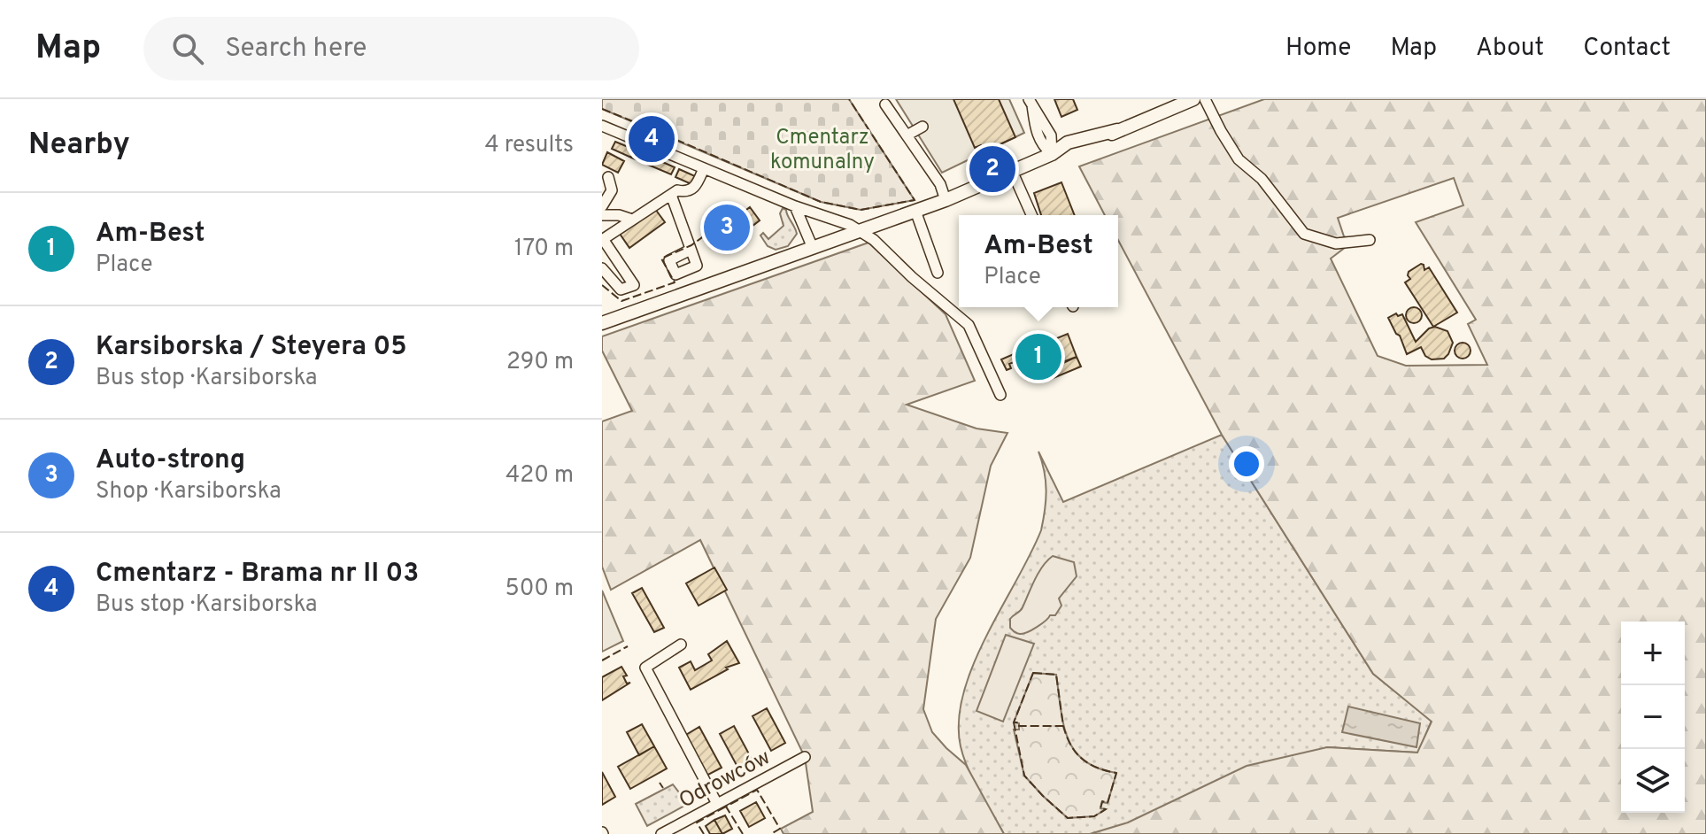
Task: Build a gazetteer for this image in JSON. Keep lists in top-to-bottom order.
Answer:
{
  "streets": {
    "street": ["Odrowców"]
  },
  "parks": ["Cmentarz komunalny"],
  "page": {
    "header": "Map",
    "search": "Search here",
    "nav": [
      "Home",
      "Map",
      "About",
      "Contact"
    ],
    "heading": ["Nearby", "4 results"],
    "pins": [
      "4",
      "2",
      "3",
      "1"
    ],
    "list": [
      {
        "mark": "1",
        "name": "Am-Best",
        "note": "Place",
        "value": "170 m"
      },
      {
        "mark": "2",
        "name": "Karsiborska / Steyera 05",
        "note": "Bus stop · Karsiborska",
        "value": "290 m"
      },
      {
        "mark": "3",
        "name": "Auto-strong",
        "note": "Shop · Karsiborska",
        "value": "420 m"
      },
      {
        "mark": "4",
        "name": "Cmentarz - Brama nr II 03",
        "note": "Bus stop · Karsiborska",
        "value": "500 m"
      }
    ],
    "popup": ["Am-Best", "Place"],
    "map_buttons": ["+", "−"]
  }
}
